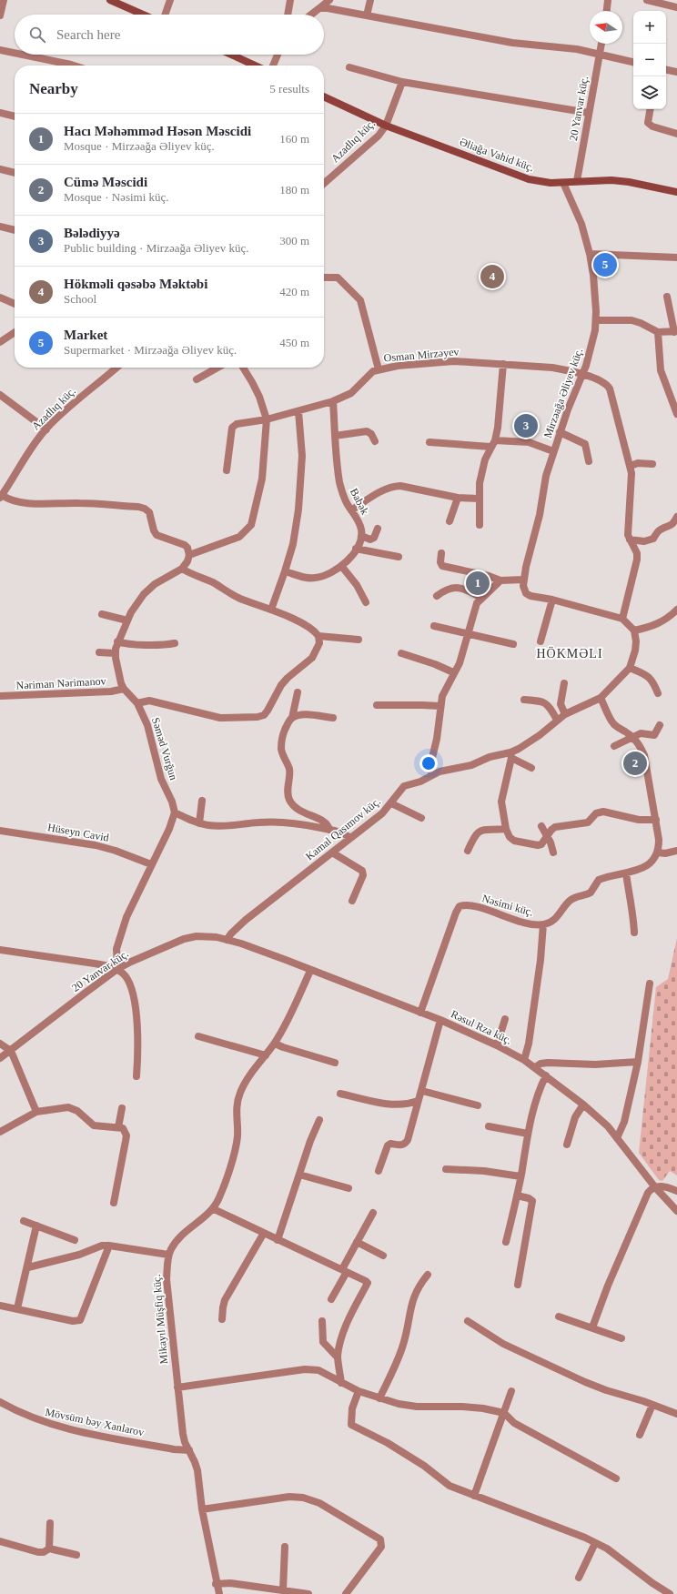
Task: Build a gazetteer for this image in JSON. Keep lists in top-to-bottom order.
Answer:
{
  "streets": {
    "street": [
      "20 Yanvar küç.",
      "Azadlıq küç.",
      "Əliağa Vahid küç.",
      "Osman Mirzəyev",
      "Mirzəağa Əliyev küç.",
      "Babək",
      "Nəriman Nərimanov",
      "Səməd Vurğun",
      "Kamal Qasımov küç.",
      "Hüseyn Cavid",
      "Nəsimi küç.",
      "Rəsul Rza küç.",
      "Mikayıl Müşfiq küç.",
      "Mövsüm bəy Xanlarov"
    ]
  },
  "crossings": [
    ["20 Yanvar küç.", "Əliağa Vahid küç."],
    ["20 Yanvar küç.", "Kamal Qasımov küç."],
    ["20 Yanvar küç.", "Rəsul Rza küç."],
    ["Azadlıq küç.", "Əliağa Vahid küç."],
    ["Əliağa Vahid küç.", "Mirzəağa Əliyev küç."],
    ["Osman Mirzəyev", "Mirzəağa Əliyev küç."],
    ["Osman Mirzəyev", "Babək"],
    ["Nəriman Nərimanov", "Səməd Vurğun"],
    ["Kamal Qasımov küç.", "Rəsul Rza küç."],
    ["Nəsimi küç.", "Rəsul Rza küç."],
    ["Mikayıl Müşfiq küç.", "Mövsüm bəy Xanlarov"]
  ],
  "districts": ["HÖKMƏLI"],
  "north": "left",
  "page": {
    "map_buttons": ["+", "−"],
    "search": "Search here",
    "heading": ["Nearby", "5 results"],
    "list": [
      {
        "mark": "1",
        "name": "Hacı Məhəmməd Həsən Məscidi",
        "note": "Mosque · Mirzəağa Əliyev küç.",
        "value": "160 m"
      },
      {
        "mark": "2",
        "name": "Cümə Məscidi",
        "note": "Mosque · Nəsimi küç.",
        "value": "180 m"
      },
      {
        "mark": "3",
        "name": "Bələdiyyə",
        "note": "Public building · Mirzəağa Əliyev küç.",
        "value": "300 m"
      },
      {
        "mark": "4",
        "name": "Hökməli qəsəbə Məktəbi",
        "note": "School",
        "value": "420 m"
      },
      {
        "mark": "5",
        "name": "Market",
        "note": "Supermarket · Mirzəağa Əliyev küç.",
        "value": "450 m"
      }
    ],
    "pins": [
      "5",
      "4",
      "3",
      "1",
      "2"
    ]
  }
}
